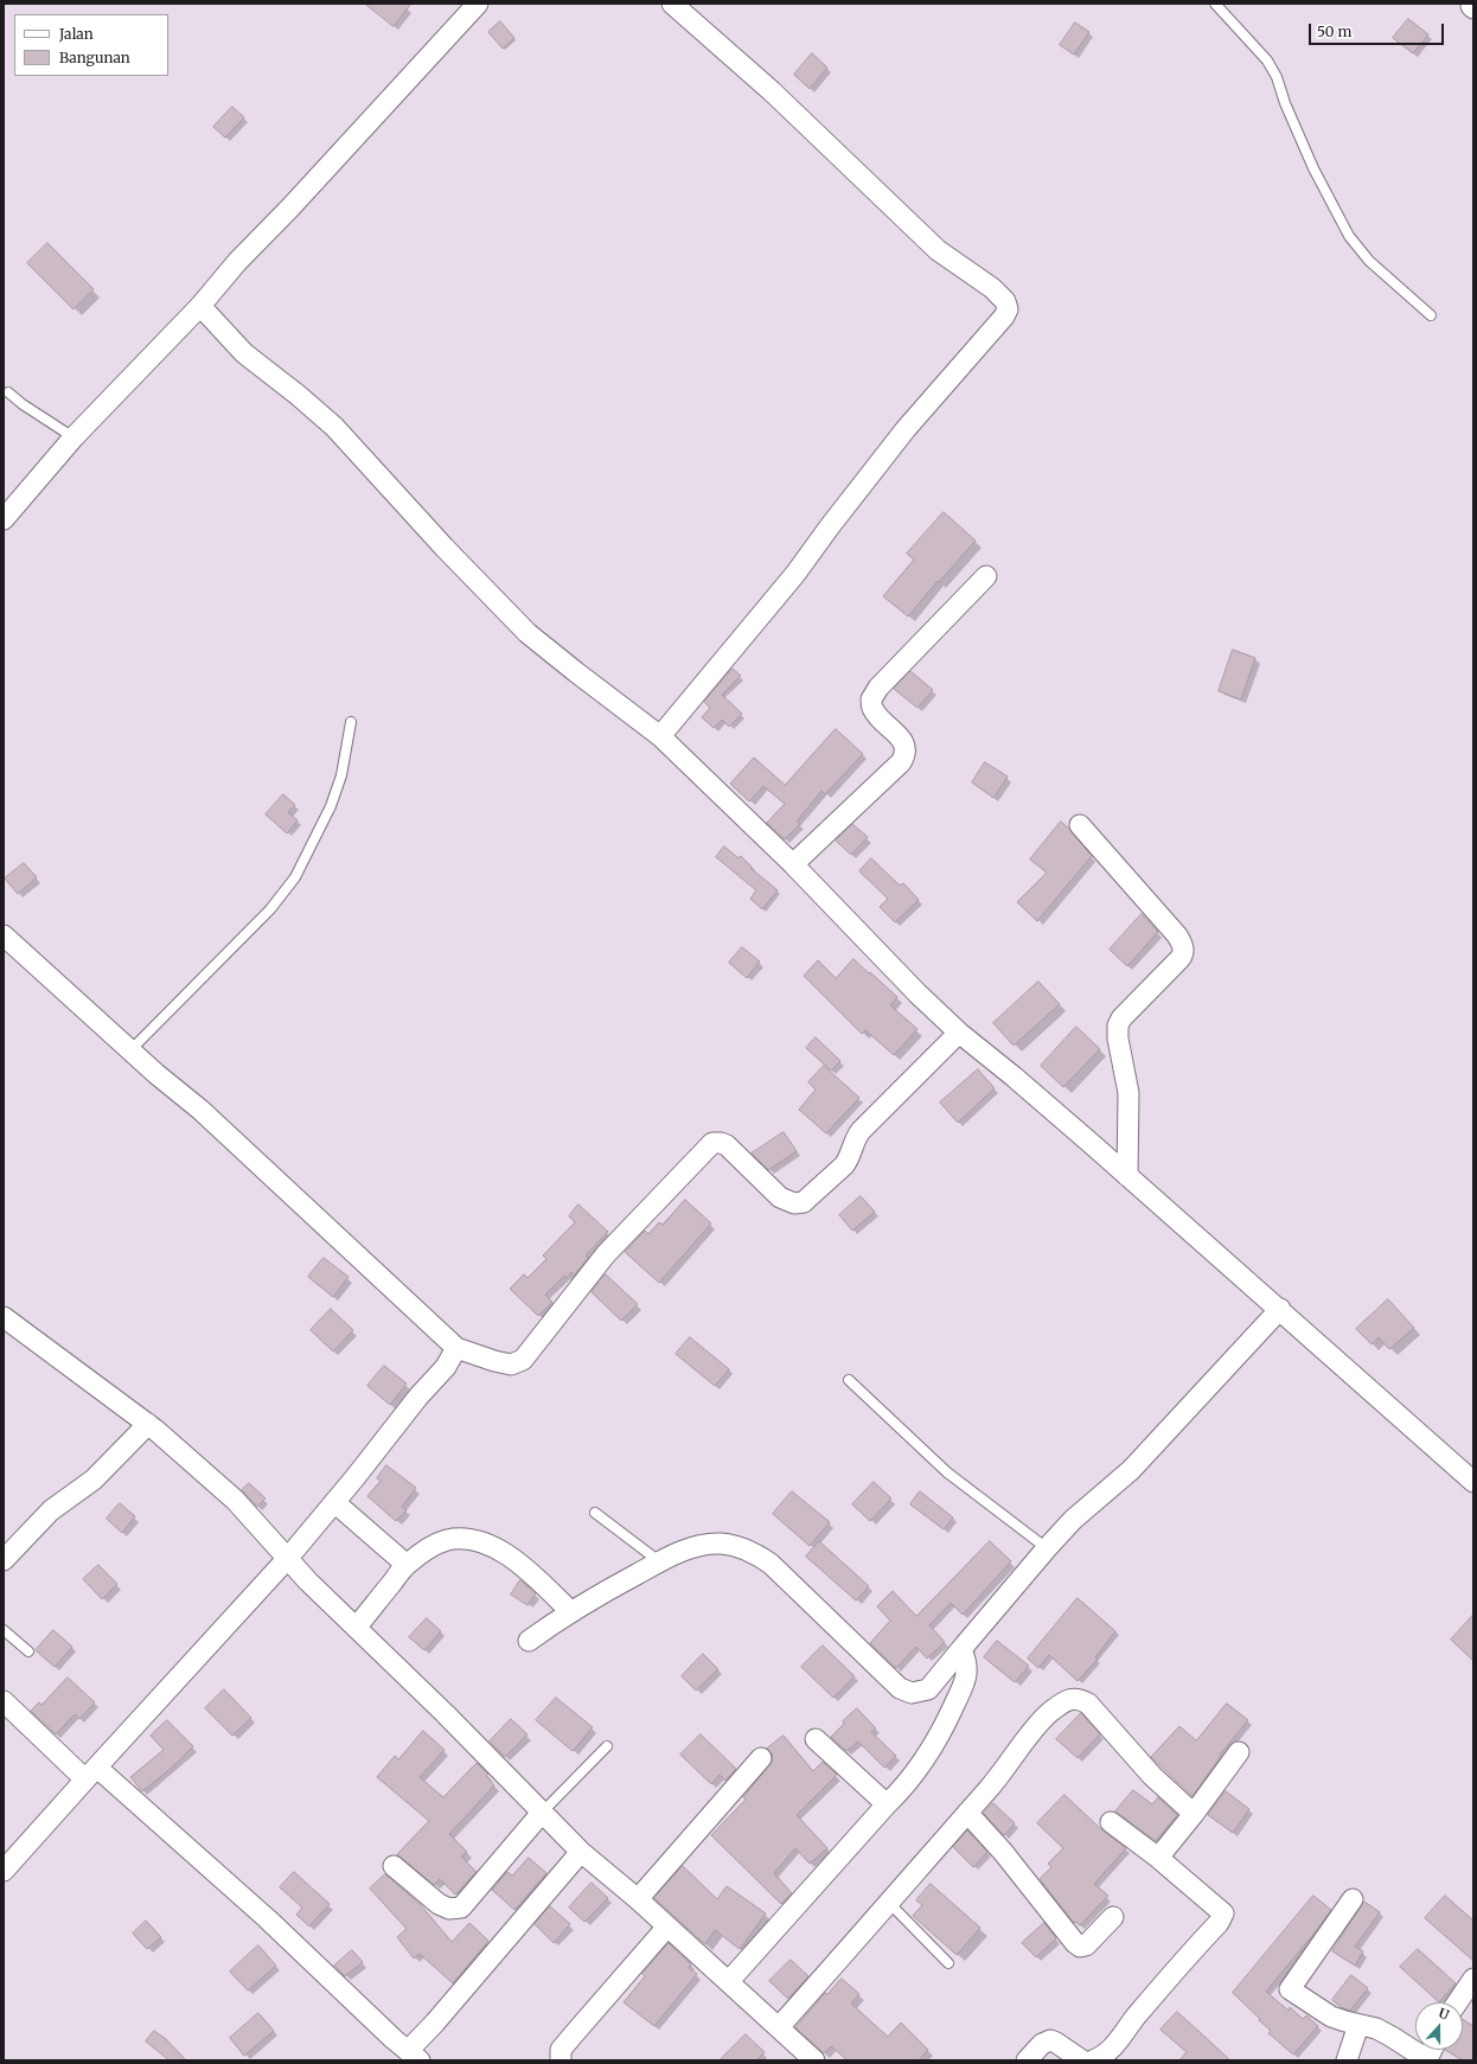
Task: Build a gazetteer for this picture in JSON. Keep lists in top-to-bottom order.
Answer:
{
  "legend": ["Jalan", "Bangunan"],
  "scale_bar": "50 m",
  "north": "top"
}
